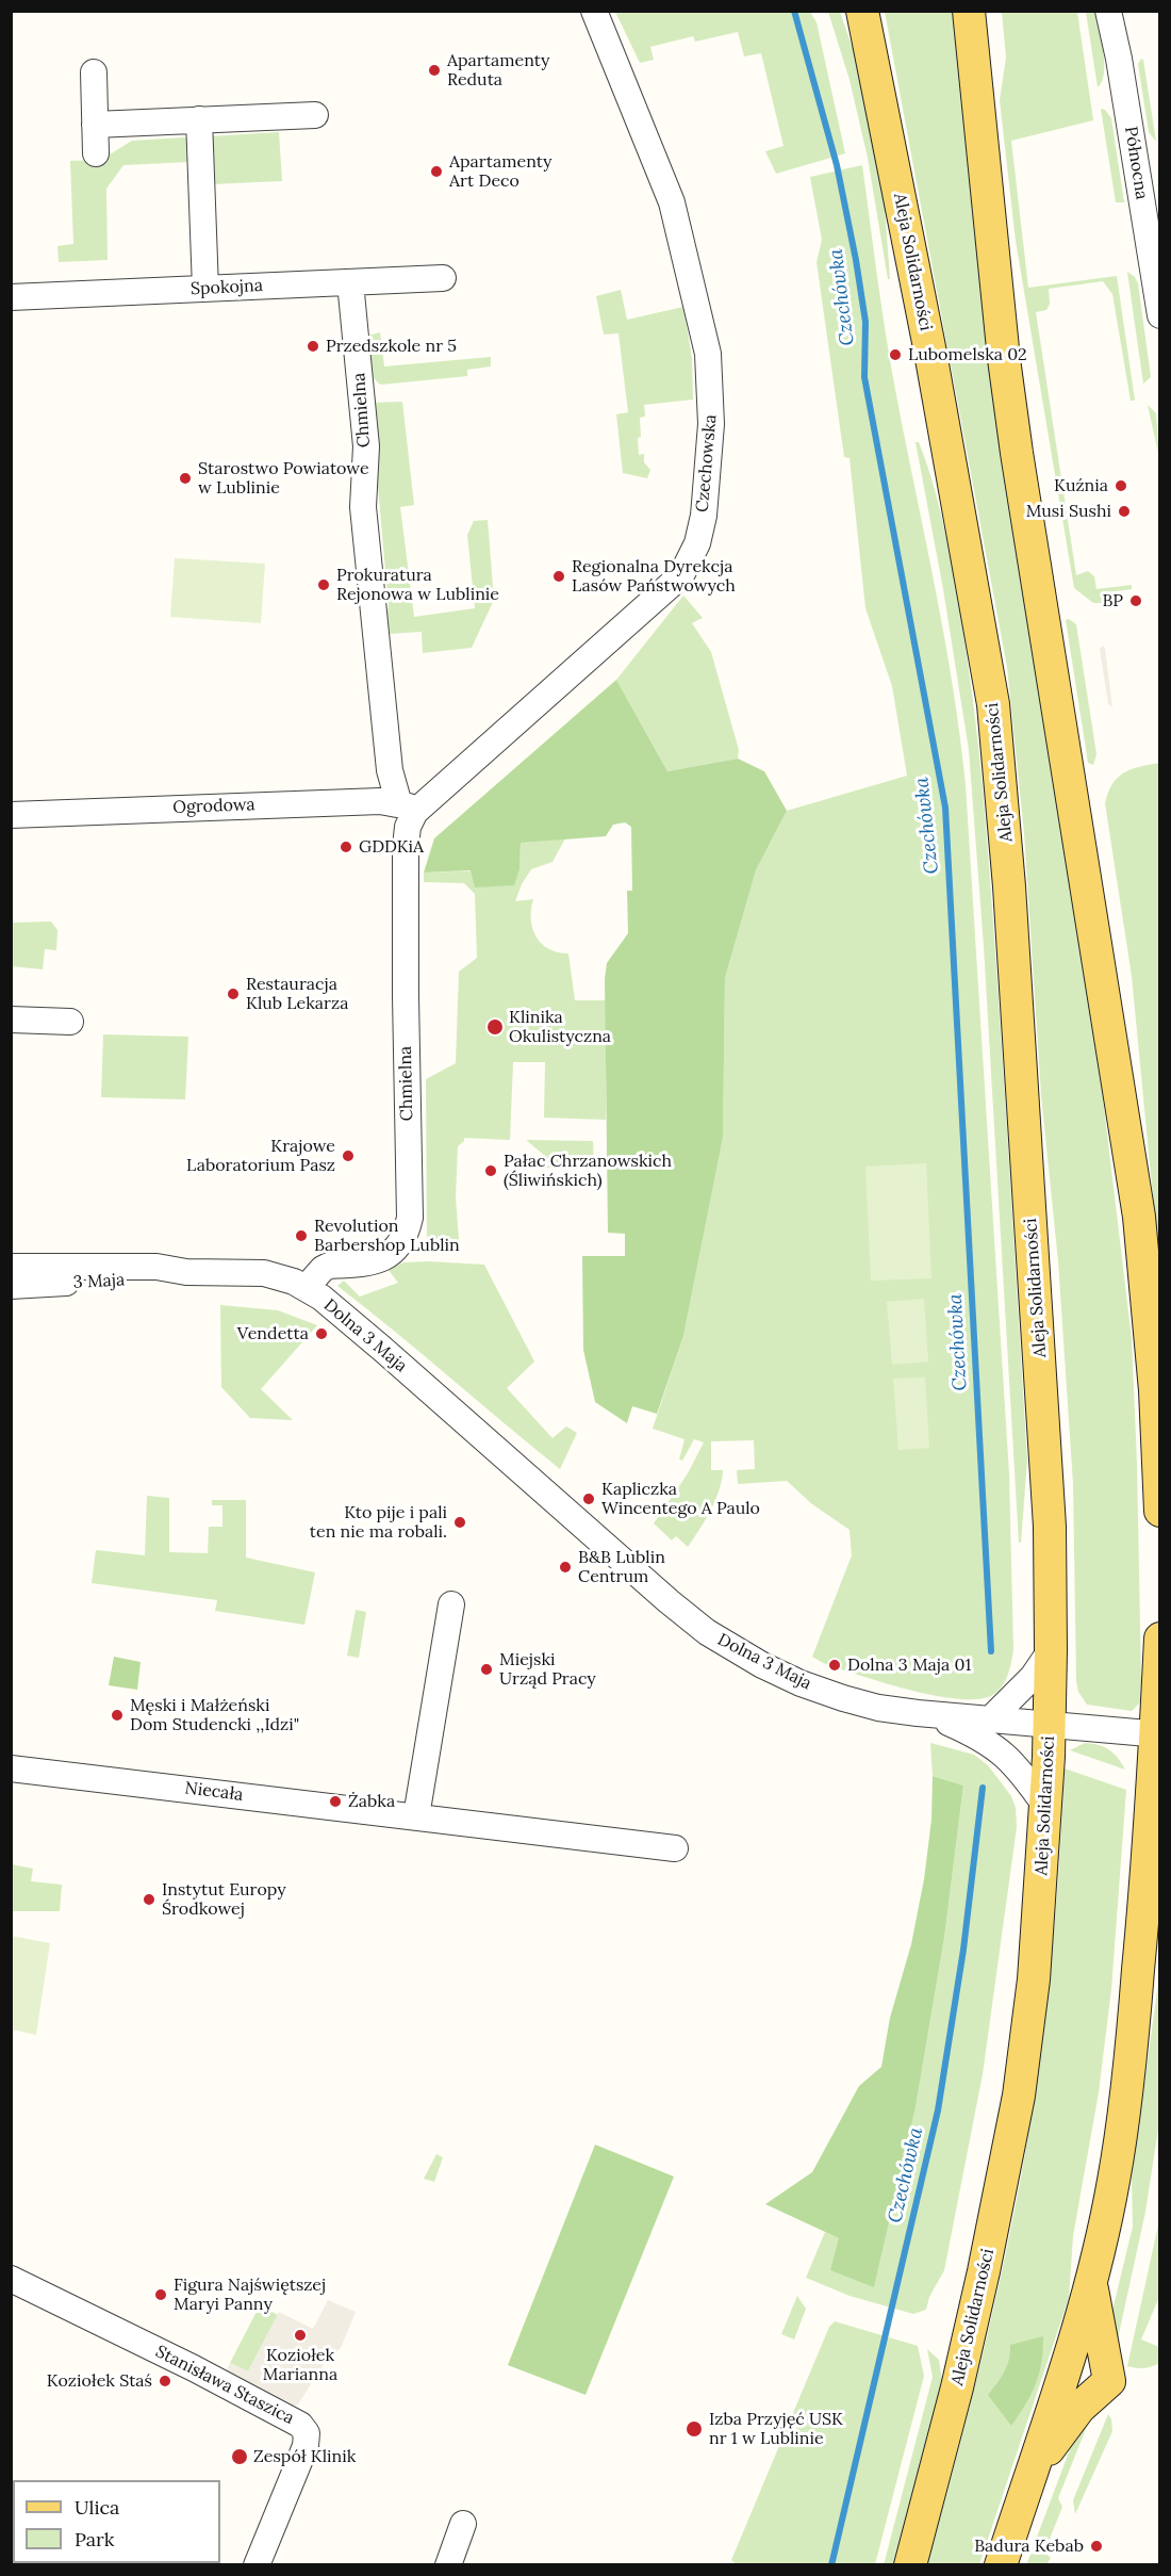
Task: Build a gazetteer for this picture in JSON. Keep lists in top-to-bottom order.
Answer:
{
  "streets": {
    "main road": ["Aleja Solidarności"],
    "street": [
      "Północna",
      "Spokojna",
      "Chmielna",
      "Czechowska",
      "Ogrodowa",
      "3 Maja",
      "Dolna 3 Maja",
      "Niecała",
      "Stanisława Staszica"
    ]
  },
  "crossings": [
    ["Aleja Solidarności", "Dolna 3 Maja"],
    ["Spokojna", "Chmielna"],
    ["Chmielna", "Czechowska"],
    ["Chmielna", "Ogrodowa"],
    ["Chmielna", "3 Maja"],
    ["Chmielna", "Dolna 3 Maja"],
    ["Czechowska", "Ogrodowa"],
    ["3 Maja", "Dolna 3 Maja"]
  ],
  "water": ["Czechówka"],
  "places": [
    "Apartamenty Reduta",
    "Apartamenty Art Deco",
    "Przedszkole nr 5",
    "Lubomelska 02",
    "Starostwo Powiatowe w Lublinie",
    "Kuźnia",
    "Musi Sushi",
    "Regionalna Dyrekcja Lasów Państwowych",
    "Prokuratura Rejonowa w Lublinie",
    "BP",
    "GDDKiA",
    "Restauracja Klub Lekarza",
    "Klinika Okulistyczna",
    "Krajowe Laboratorium Pasz",
    "Pałac Chrzanowskich (Śliwińskich)",
    "Revolution Barbershop Lublin",
    "Vendetta",
    "Kapliczka Wincentego A Paulo",
    "Kto pije i pali ten nie ma robali.",
    "B&B Lublin Centrum",
    "Dolna 3 Maja 01",
    "Miejski Urząd Pracy",
    "Męski i Małżeński Dom Studencki ,,Idzi\"",
    "Żabka",
    "Instytut Europy Środkowej",
    "Figura Najświętszej Maryi Panny",
    "Koziołek Marianna",
    "Koziołek Staś",
    "Izba Przyjęć USK nr 1 w Lublinie",
    "Zespół Klinik",
    "Badura Kebab"
  ],
  "legend": ["Ulica", "Park"]
}
